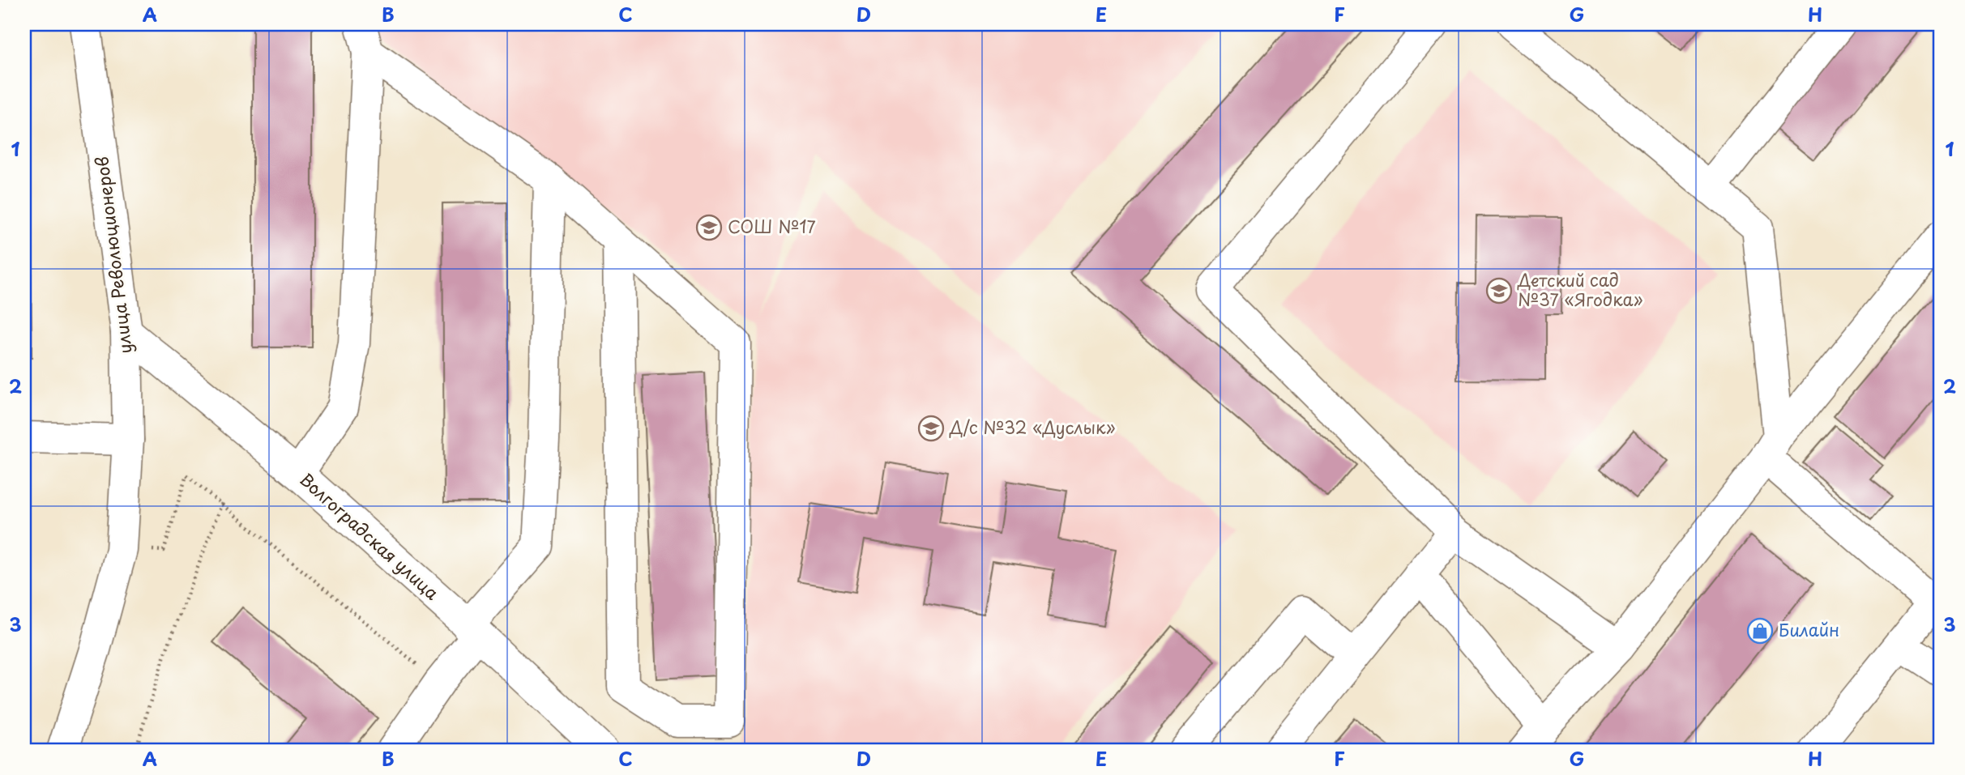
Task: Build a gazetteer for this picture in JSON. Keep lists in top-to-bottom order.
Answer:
{
  "streets": {
    "street": ["улица Революционеров", "Волгоградская улица"]
  },
  "crossings": [
    ["улица Революционеров", "Волгоградская улица"]
  ],
  "places": {
    "school or university": ["СОШ №17", "Детский сад №37 «Ягодка»", "Д/с №32 «Дуслык»"],
    "shop": ["Билайн"]
  },
  "grid": {
    "columns": [
      "A",
      "B",
      "C",
      "D",
      "E",
      "F",
      "G",
      "H"
    ],
    "rows": ["1", "2", "3"]
  }
}
